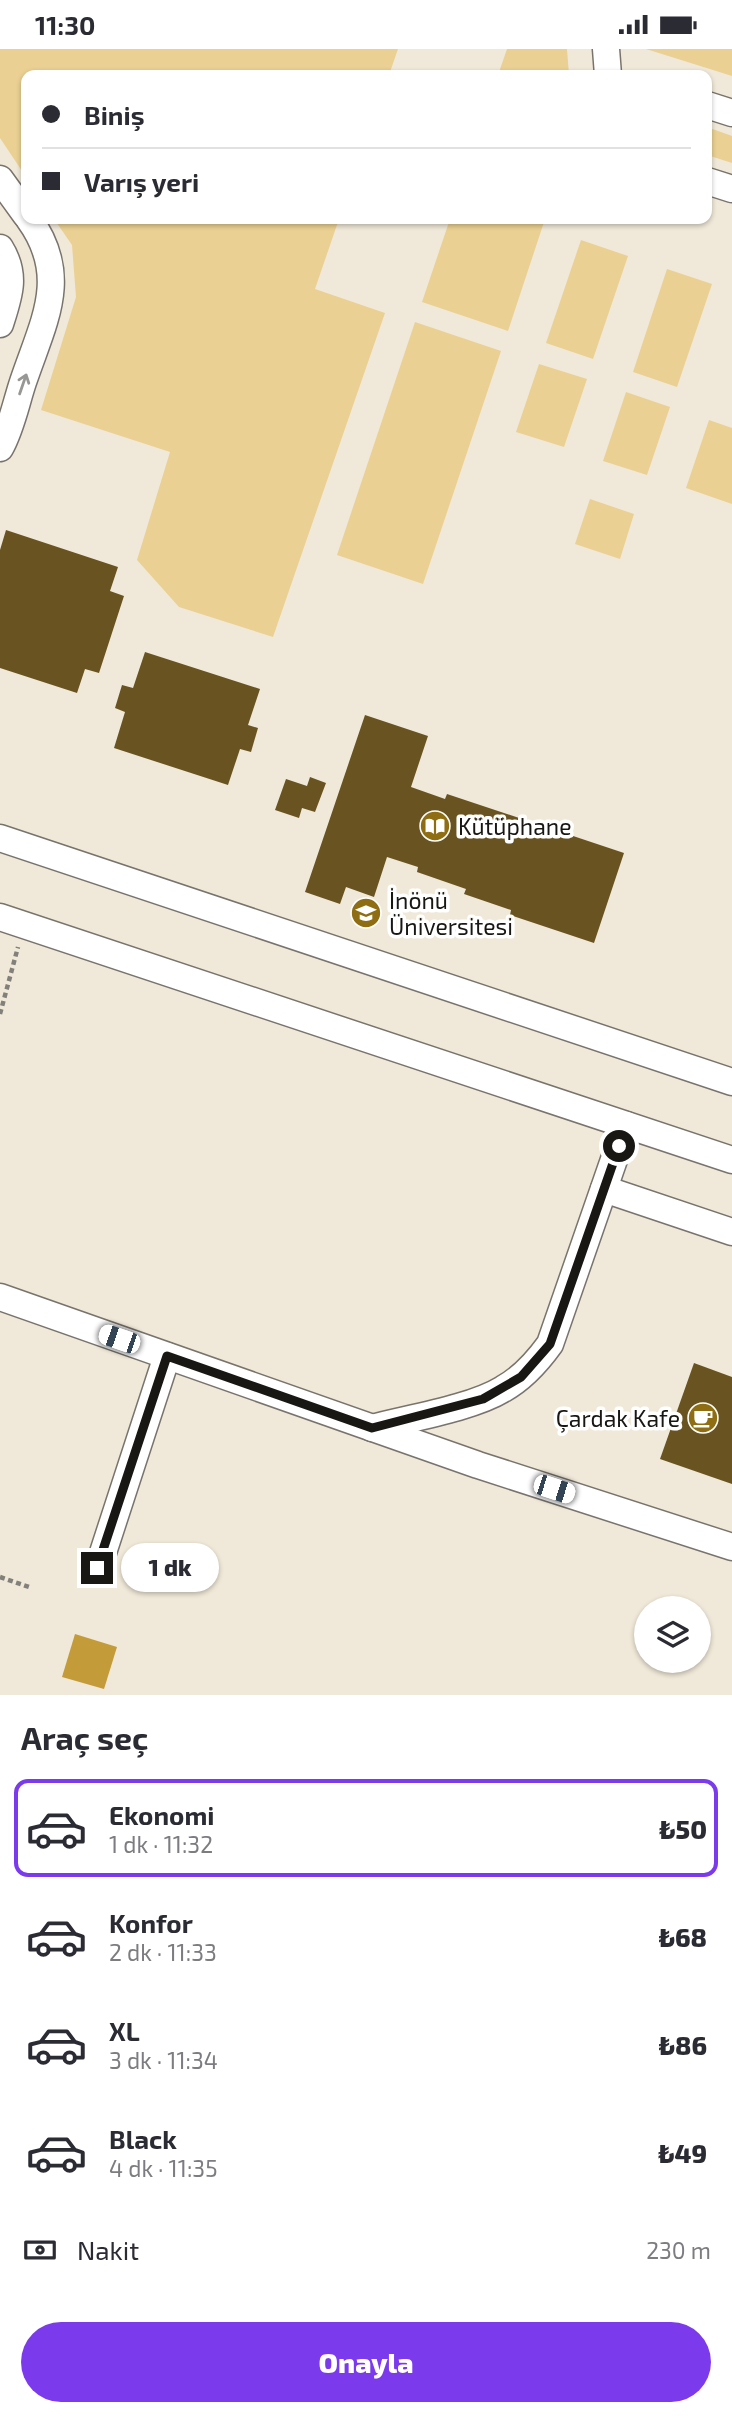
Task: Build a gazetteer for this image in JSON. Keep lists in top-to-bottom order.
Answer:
{
  "places": {
    "library": ["Kütüphane"],
    "school or university": ["İnönü Üniversitesi"],
    "cafe": ["Çardak Kafe"]
  },
  "page": {
    "status": "11:30",
    "banner": ["Biniş", "Varış yeri"],
    "bubble": "1 dk",
    "heading": "Araç seç",
    "list": [
      {
        "name": "Ekonomi",
        "note": "1 dk · 11:32",
        "value": "₺50"
      },
      {
        "name": "Konfor",
        "note": "2 dk · 11:33",
        "value": "₺68"
      },
      {
        "name": "XL",
        "note": "3 dk · 11:34",
        "value": "₺86"
      },
      {
        "name": "Black",
        "note": "4 dk · 11:35",
        "value": "₺49"
      }
    ],
    "pay": ["Nakit", "230 m"],
    "buttons": "Onayla"
  }
}
